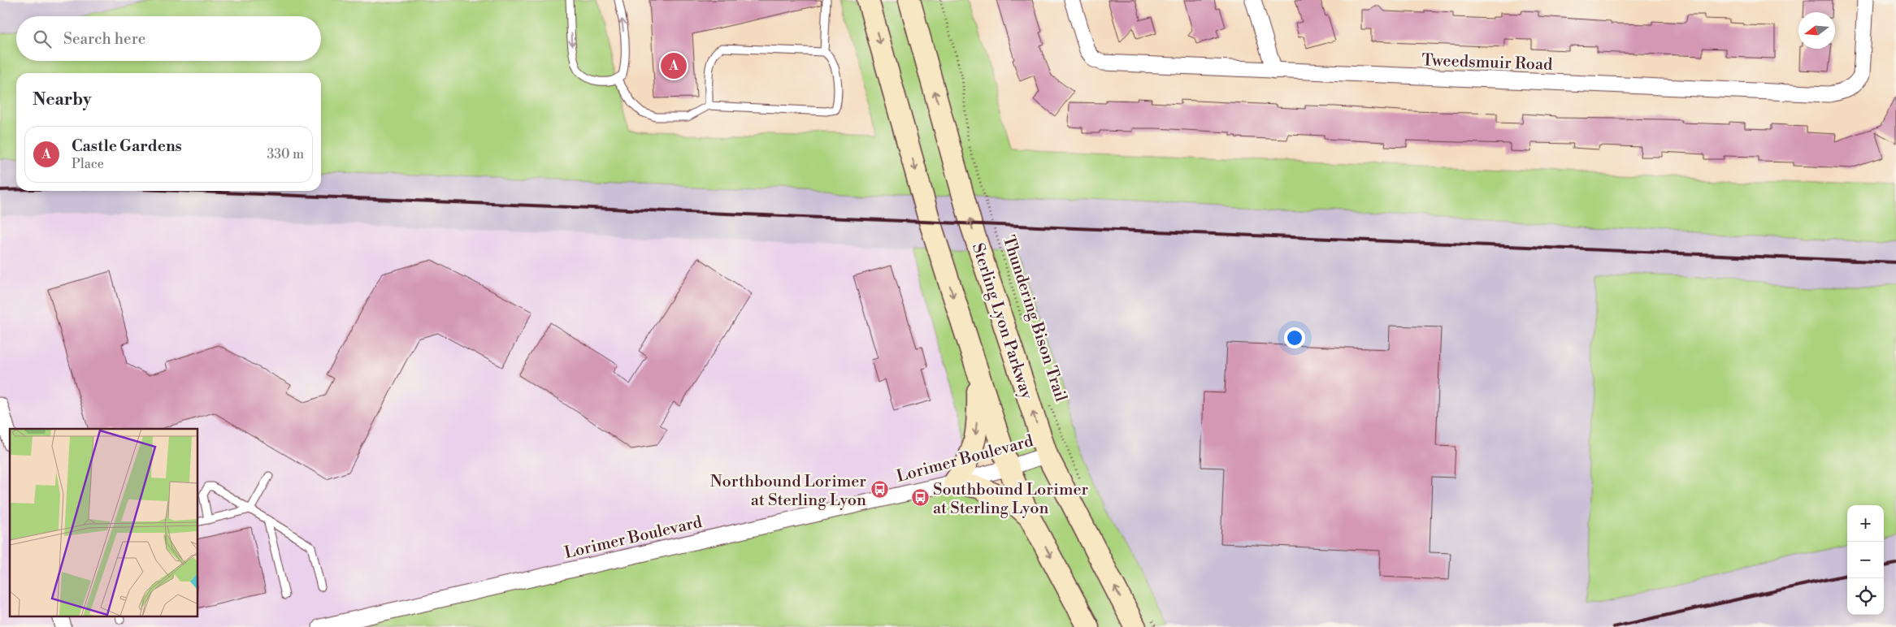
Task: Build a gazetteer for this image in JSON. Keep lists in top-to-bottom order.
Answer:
{
  "streets": {
    "main road": ["Sterling Lyon Parkway"],
    "street": ["Tweedsmuir Road", "Lorimer Boulevard"],
    "path": ["Thundering Bison Trail"]
  },
  "crossings": [
    ["Sterling Lyon Parkway", "Lorimer Boulevard"]
  ],
  "places": {
    "bus stop": ["Northbound Lorimer at Sterling Lyon", "Southbound Lorimer at Sterling Lyon"]
  },
  "north": "left",
  "page": {
    "search": "Search here",
    "pins": "A",
    "heading": "Nearby",
    "list": [
      {
        "mark": "A",
        "name": "Castle Gardens",
        "note": "Place",
        "value": "330 m"
      }
    ],
    "map_buttons": ["+", "−"]
  }
}
